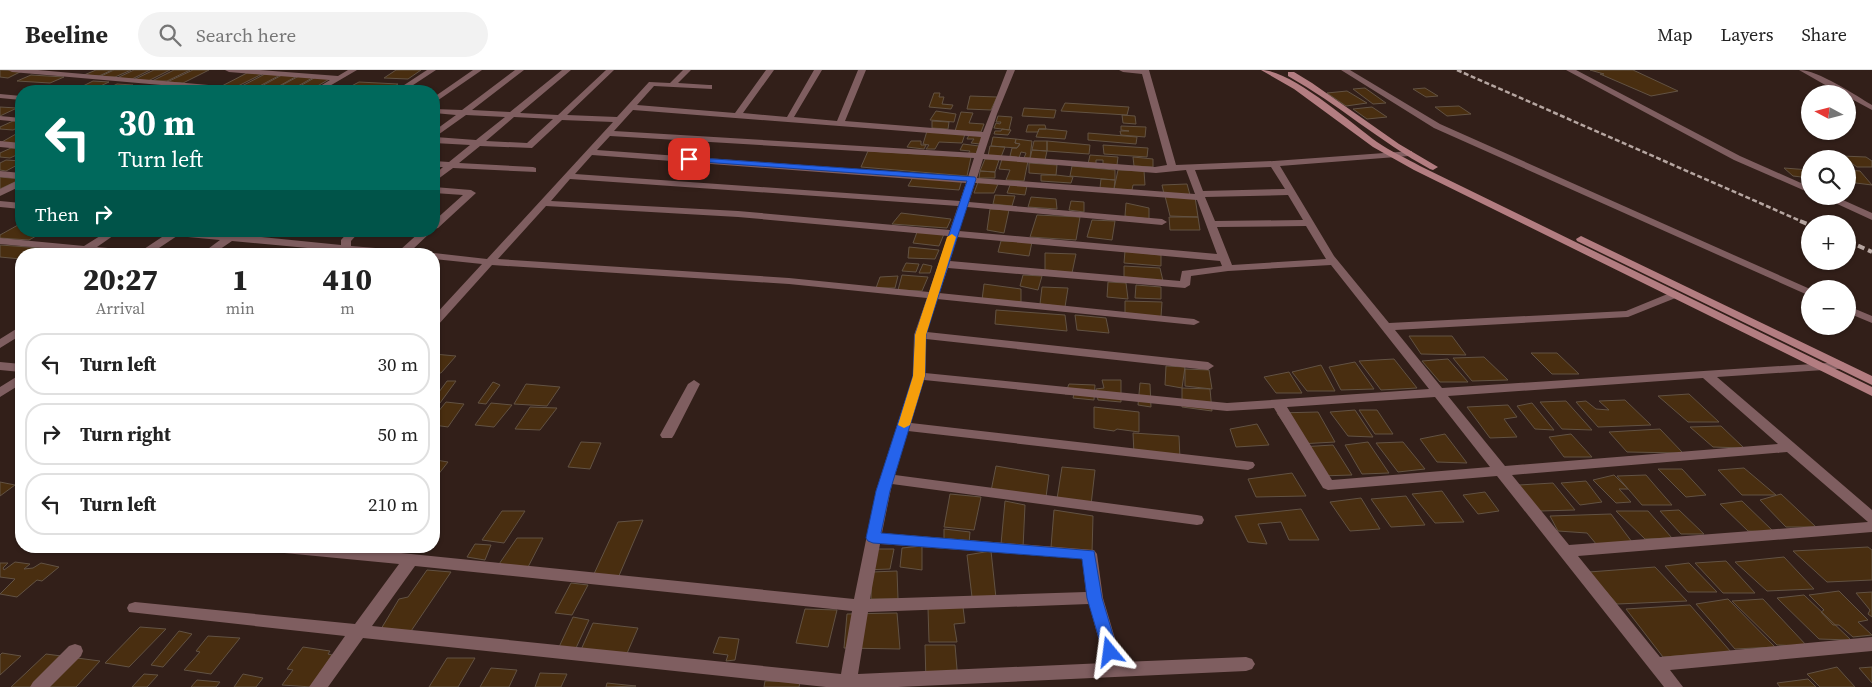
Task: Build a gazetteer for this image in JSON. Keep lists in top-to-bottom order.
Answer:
{
  "north": "left",
  "page": {
    "header": "Beeline",
    "search": "Search here",
    "nav": ["Map", "Layers", "Share"],
    "map_buttons": ["+", "−"],
    "turn": ["30 m", "Turn left"],
    "then": "Then",
    "eta": [
      "20:27",
      "Arrival",
      "1",
      "min",
      "410",
      "m"
    ],
    "list": [
      {
        "name": "Turn left",
        "value": "30 m"
      },
      {
        "name": "Turn right",
        "value": "50 m"
      },
      {
        "name": "Turn left",
        "value": "210 m"
      }
    ]
  }
}
